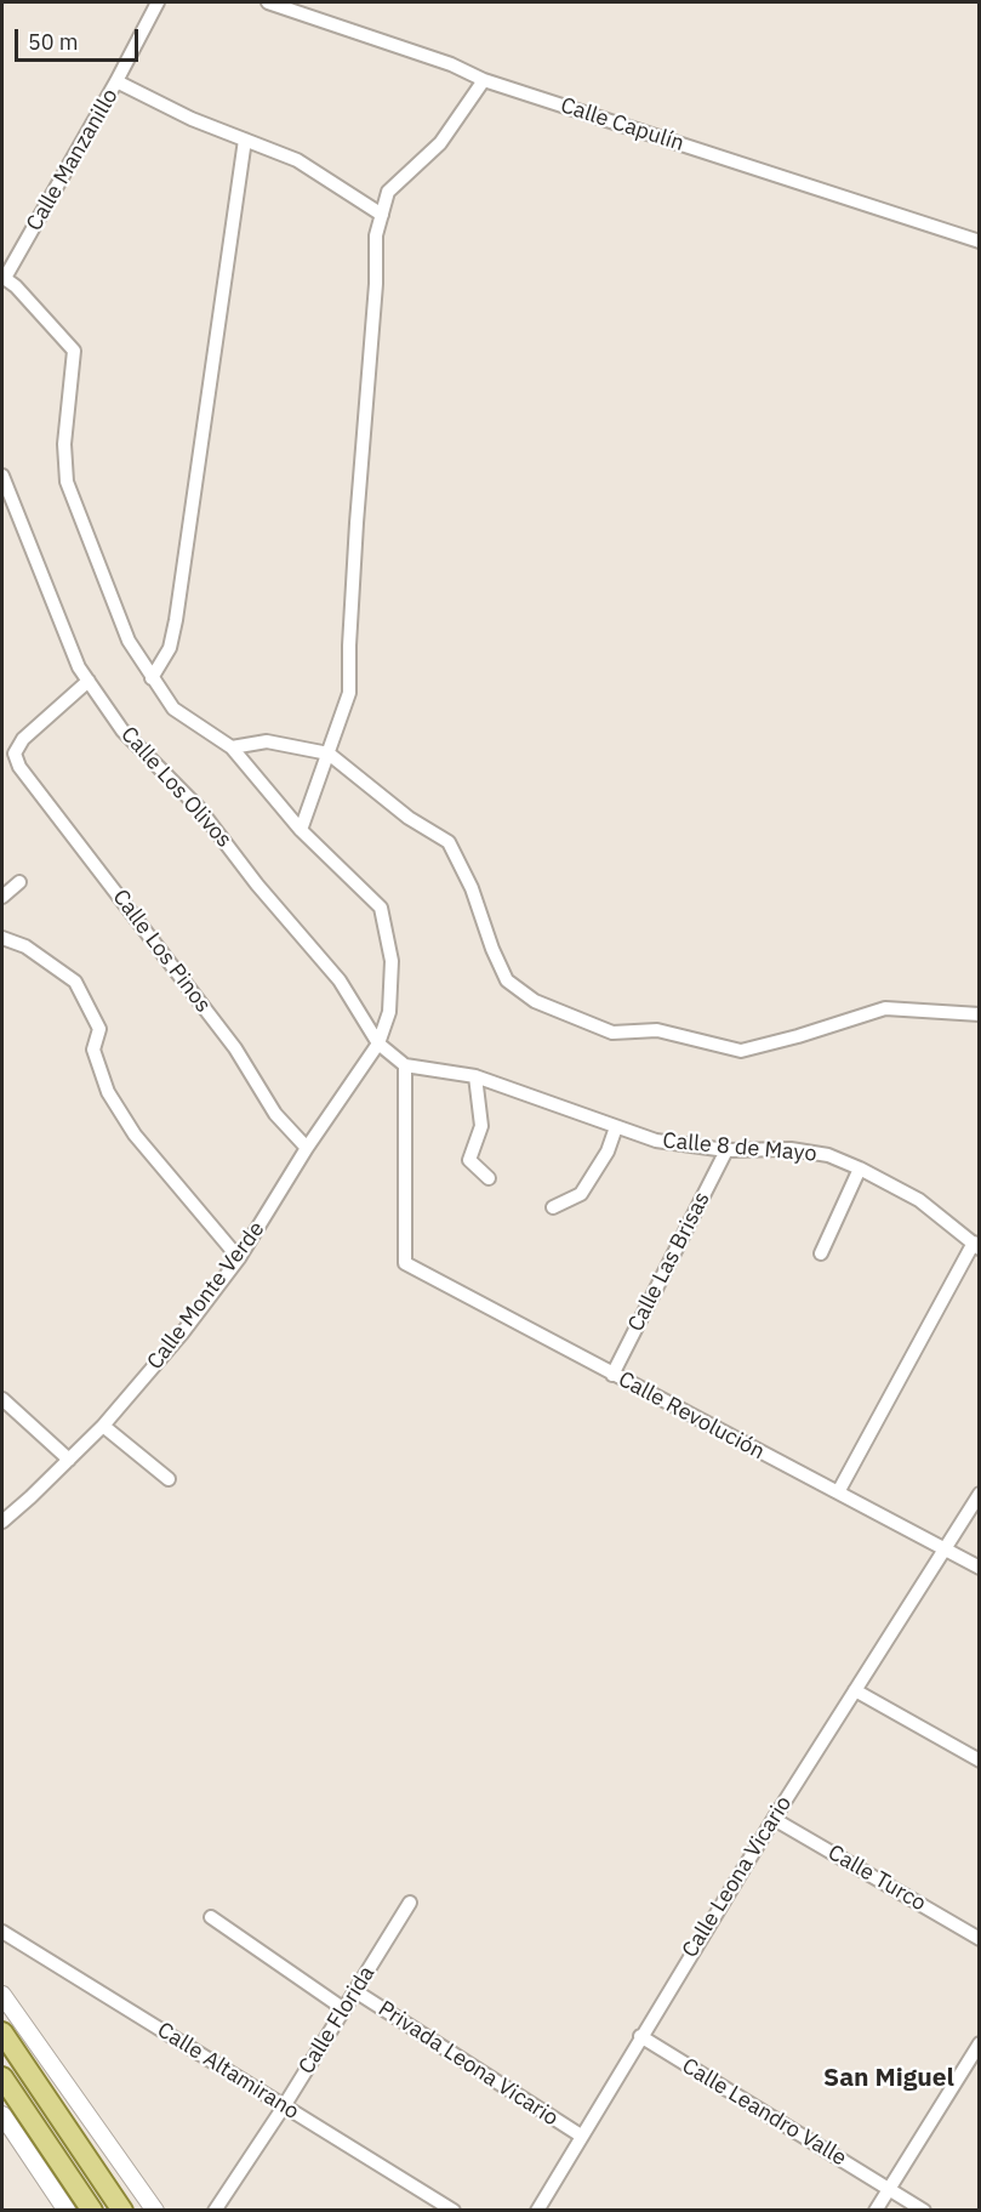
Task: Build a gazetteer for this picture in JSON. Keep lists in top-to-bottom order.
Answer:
{
  "streets": {
    "street": [
      "Calle Capulín",
      "Calle Manzanillo",
      "Calle Los Olivos",
      "Calle Los Pinos",
      "Calle 8 de Mayo",
      "Calle Las Brisas",
      "Calle Monte Verde",
      "Calle Revolución",
      "Calle Leona Vicario",
      "Calle Turco",
      "Calle Florida",
      "Privada Leona Vicario",
      "Calle Altamirano",
      "Calle Leandro Valle"
    ]
  },
  "crossings": [
    ["Calle Manzanillo", "Calle Monte Verde"],
    ["Calle Los Olivos", "Calle Los Pinos"],
    ["Calle Los Olivos", "Calle 8 de Mayo"],
    ["Calle Los Olivos", "Calle Monte Verde"],
    ["Calle Los Olivos", "Calle Revolución"],
    ["Calle Los Pinos", "Calle Monte Verde"],
    ["Calle 8 de Mayo", "Calle Las Brisas"],
    ["Calle 8 de Mayo", "Calle Revolución"],
    ["Calle Las Brisas", "Calle Revolución"],
    ["Calle Revolución", "Calle Leona Vicario"],
    ["Calle Leona Vicario", "Calle Turco"],
    ["Calle Leona Vicario", "Privada Leona Vicario"],
    ["Calle Leona Vicario", "Calle Leandro Valle"],
    ["Calle Florida", "Privada Leona Vicario"],
    ["Calle Florida", "Calle Altamirano"]
  ],
  "districts": ["San Miguel"],
  "scale_bar": "50 m"
}
